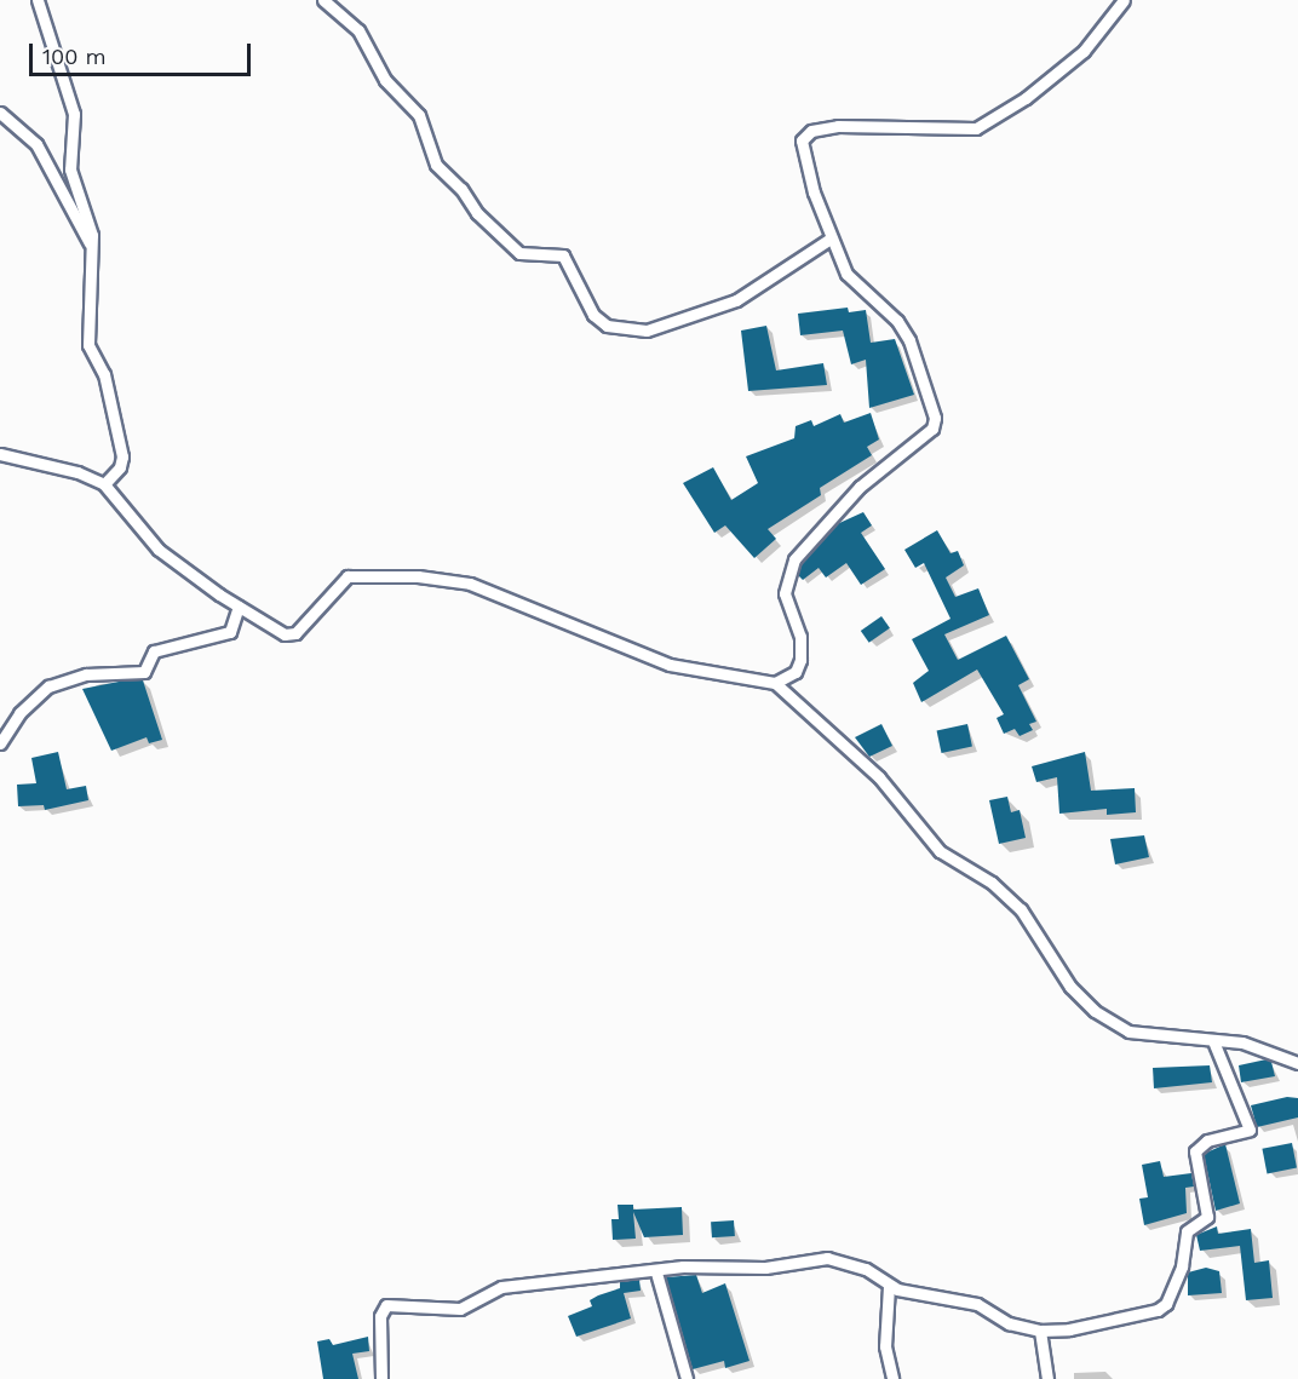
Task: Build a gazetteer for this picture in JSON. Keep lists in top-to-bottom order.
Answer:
{
  "scale_bar": "100 m"
}
